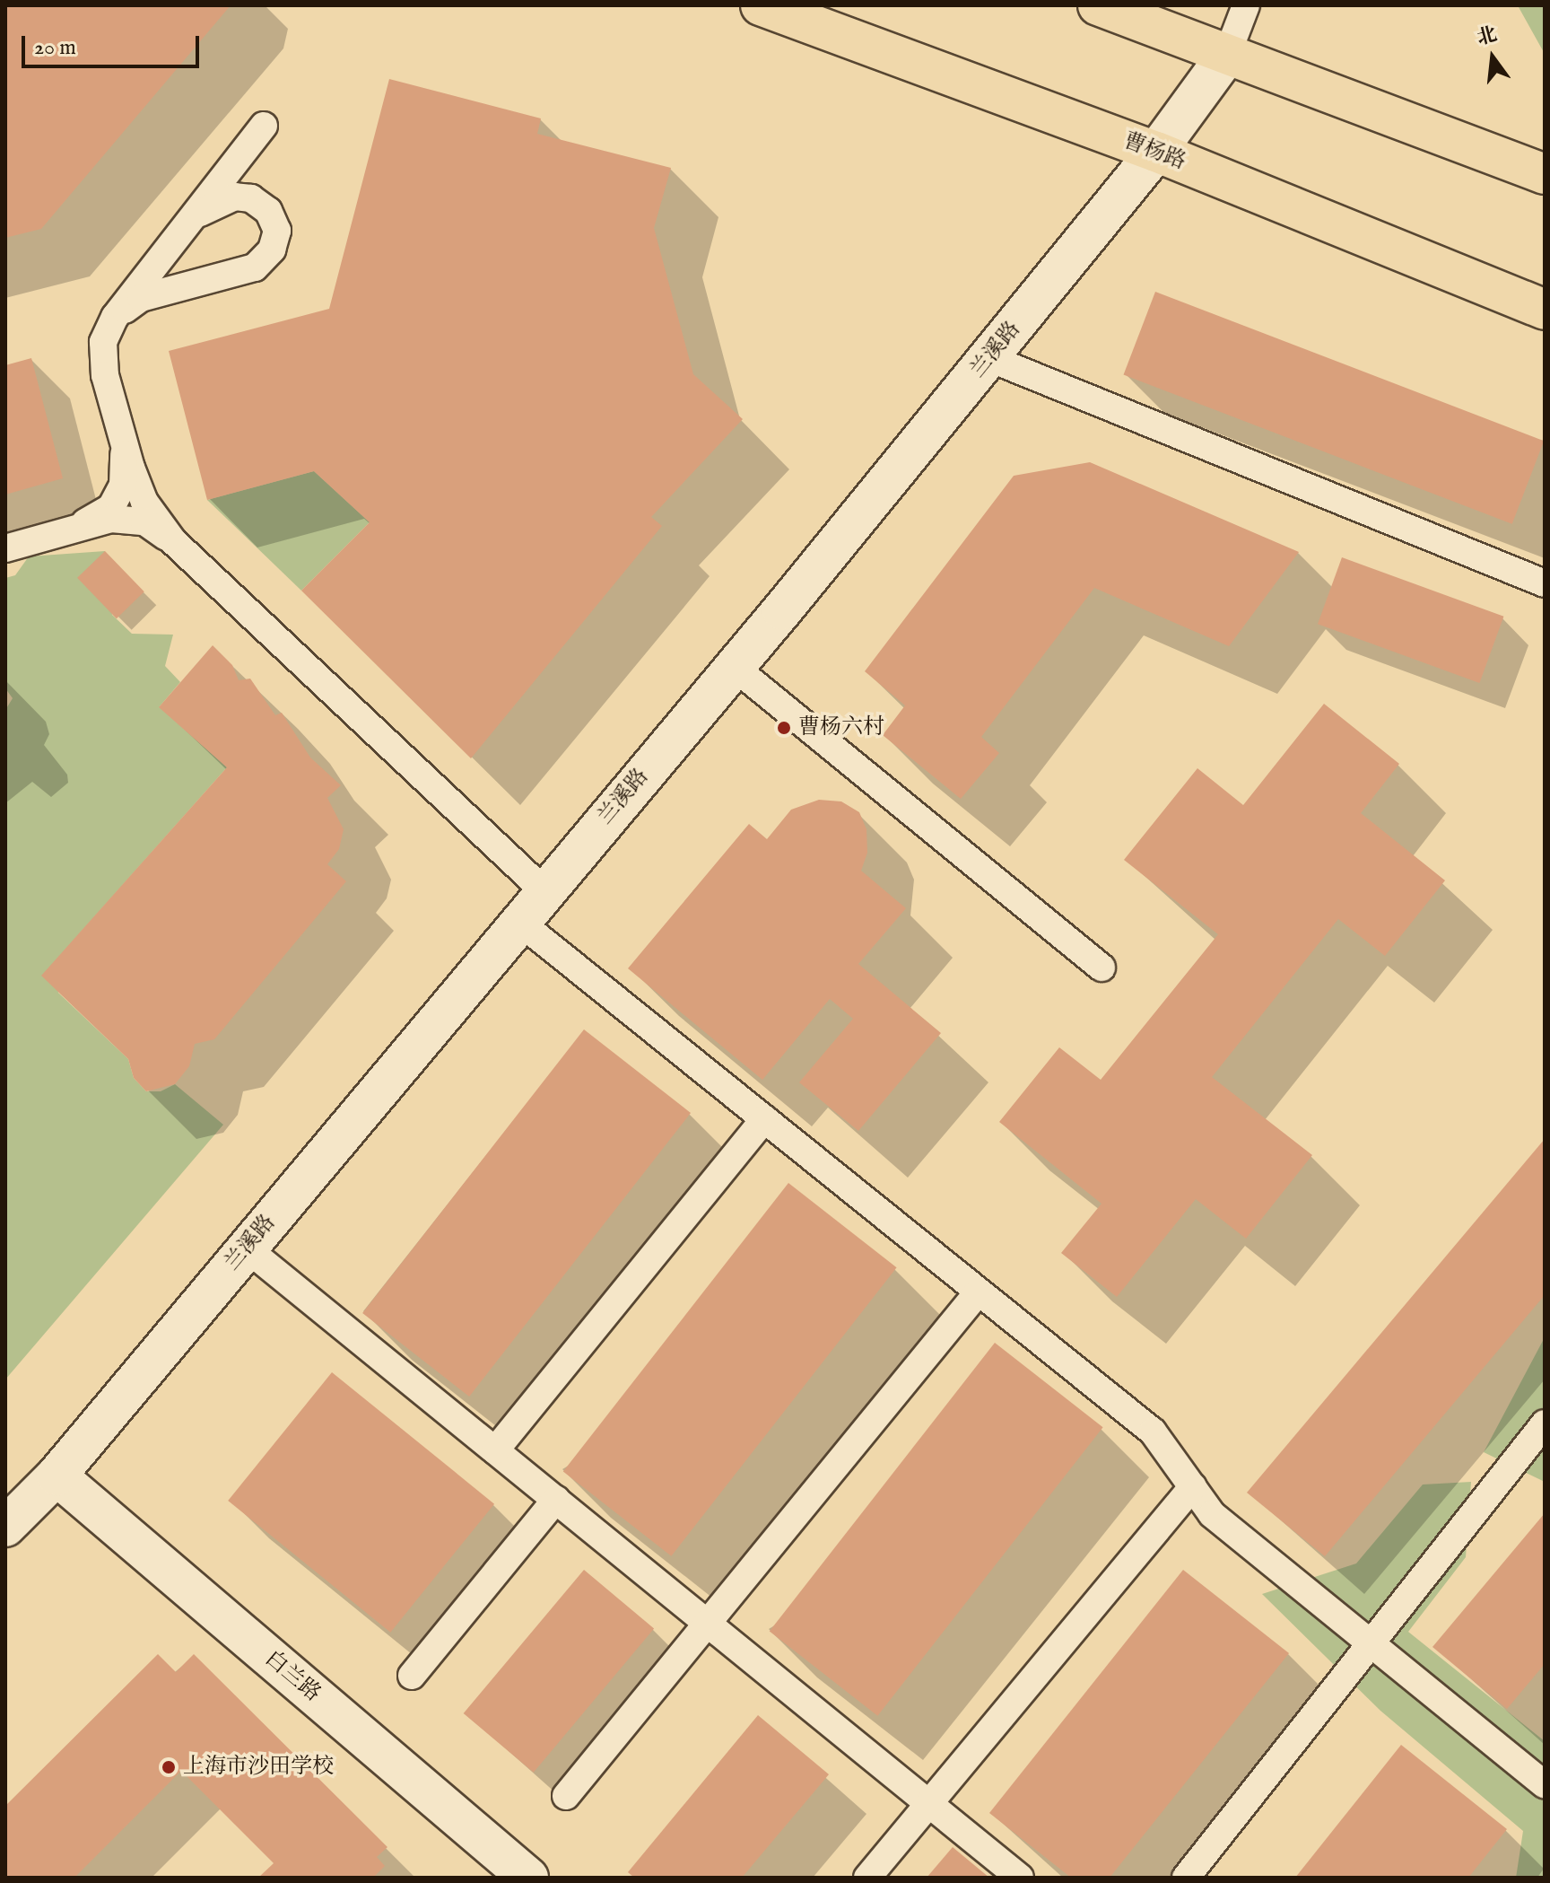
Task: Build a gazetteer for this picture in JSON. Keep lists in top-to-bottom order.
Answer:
{
  "streets": {
    "main road": ["曹杨路"],
    "street": ["兰溪路", "白兰路"]
  },
  "crossings": [
    ["曹杨路", "兰溪路"],
    ["兰溪路", "白兰路"]
  ],
  "places": ["曹杨六村", "上海市沙田学校"],
  "scale_bar": "20 m",
  "north": "top"
}
